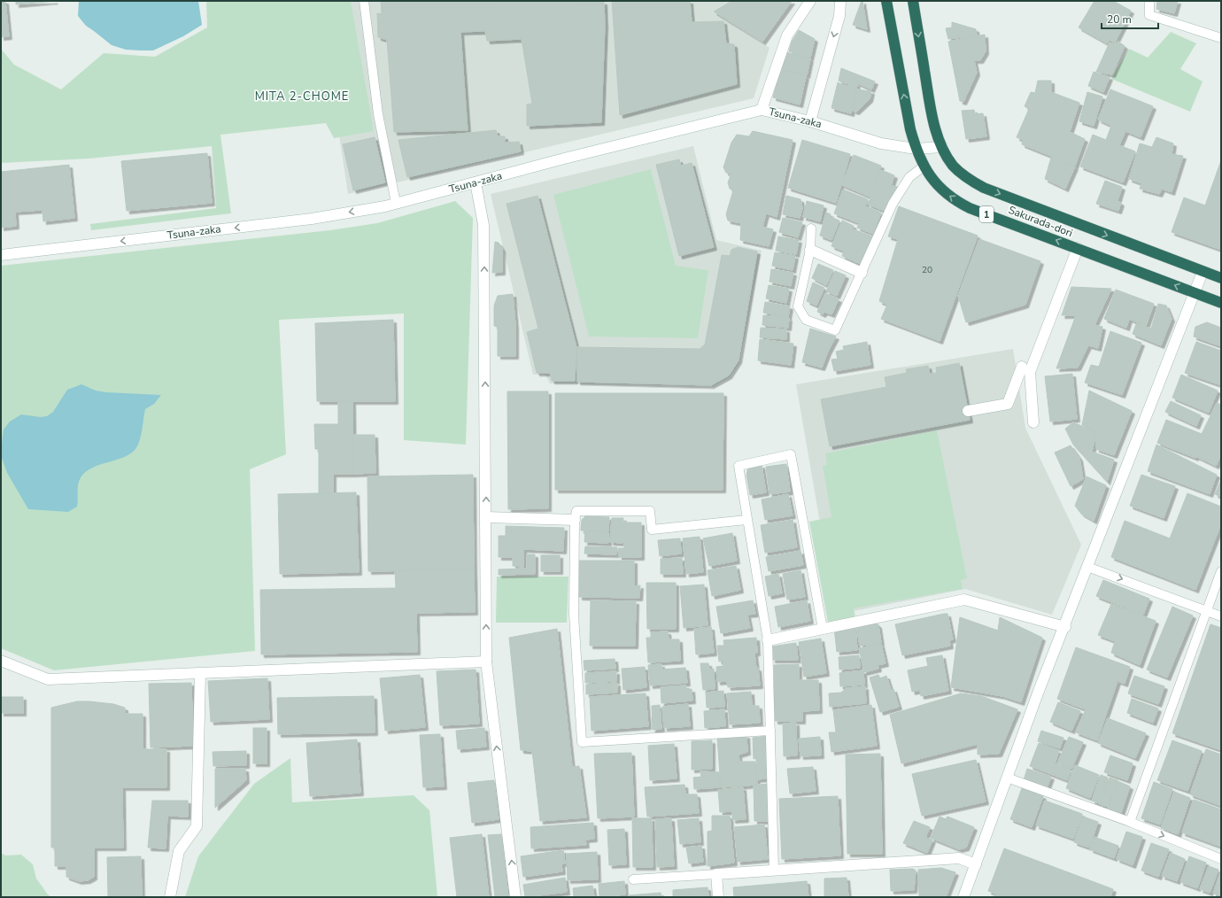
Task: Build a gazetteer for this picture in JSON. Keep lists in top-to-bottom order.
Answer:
{
  "streets": {
    "highway": ["1", "Sakurada-dori"],
    "street": ["Tsuna-zaka"]
  },
  "crossings": [
    ["Tsuna-zaka", "Sakurada-dori"]
  ],
  "one_way": ["Tsuna-zaka"],
  "districts": ["MITA 2-CHOME"],
  "house_numbers": ["20"],
  "scale_bar": "20 m"
}
